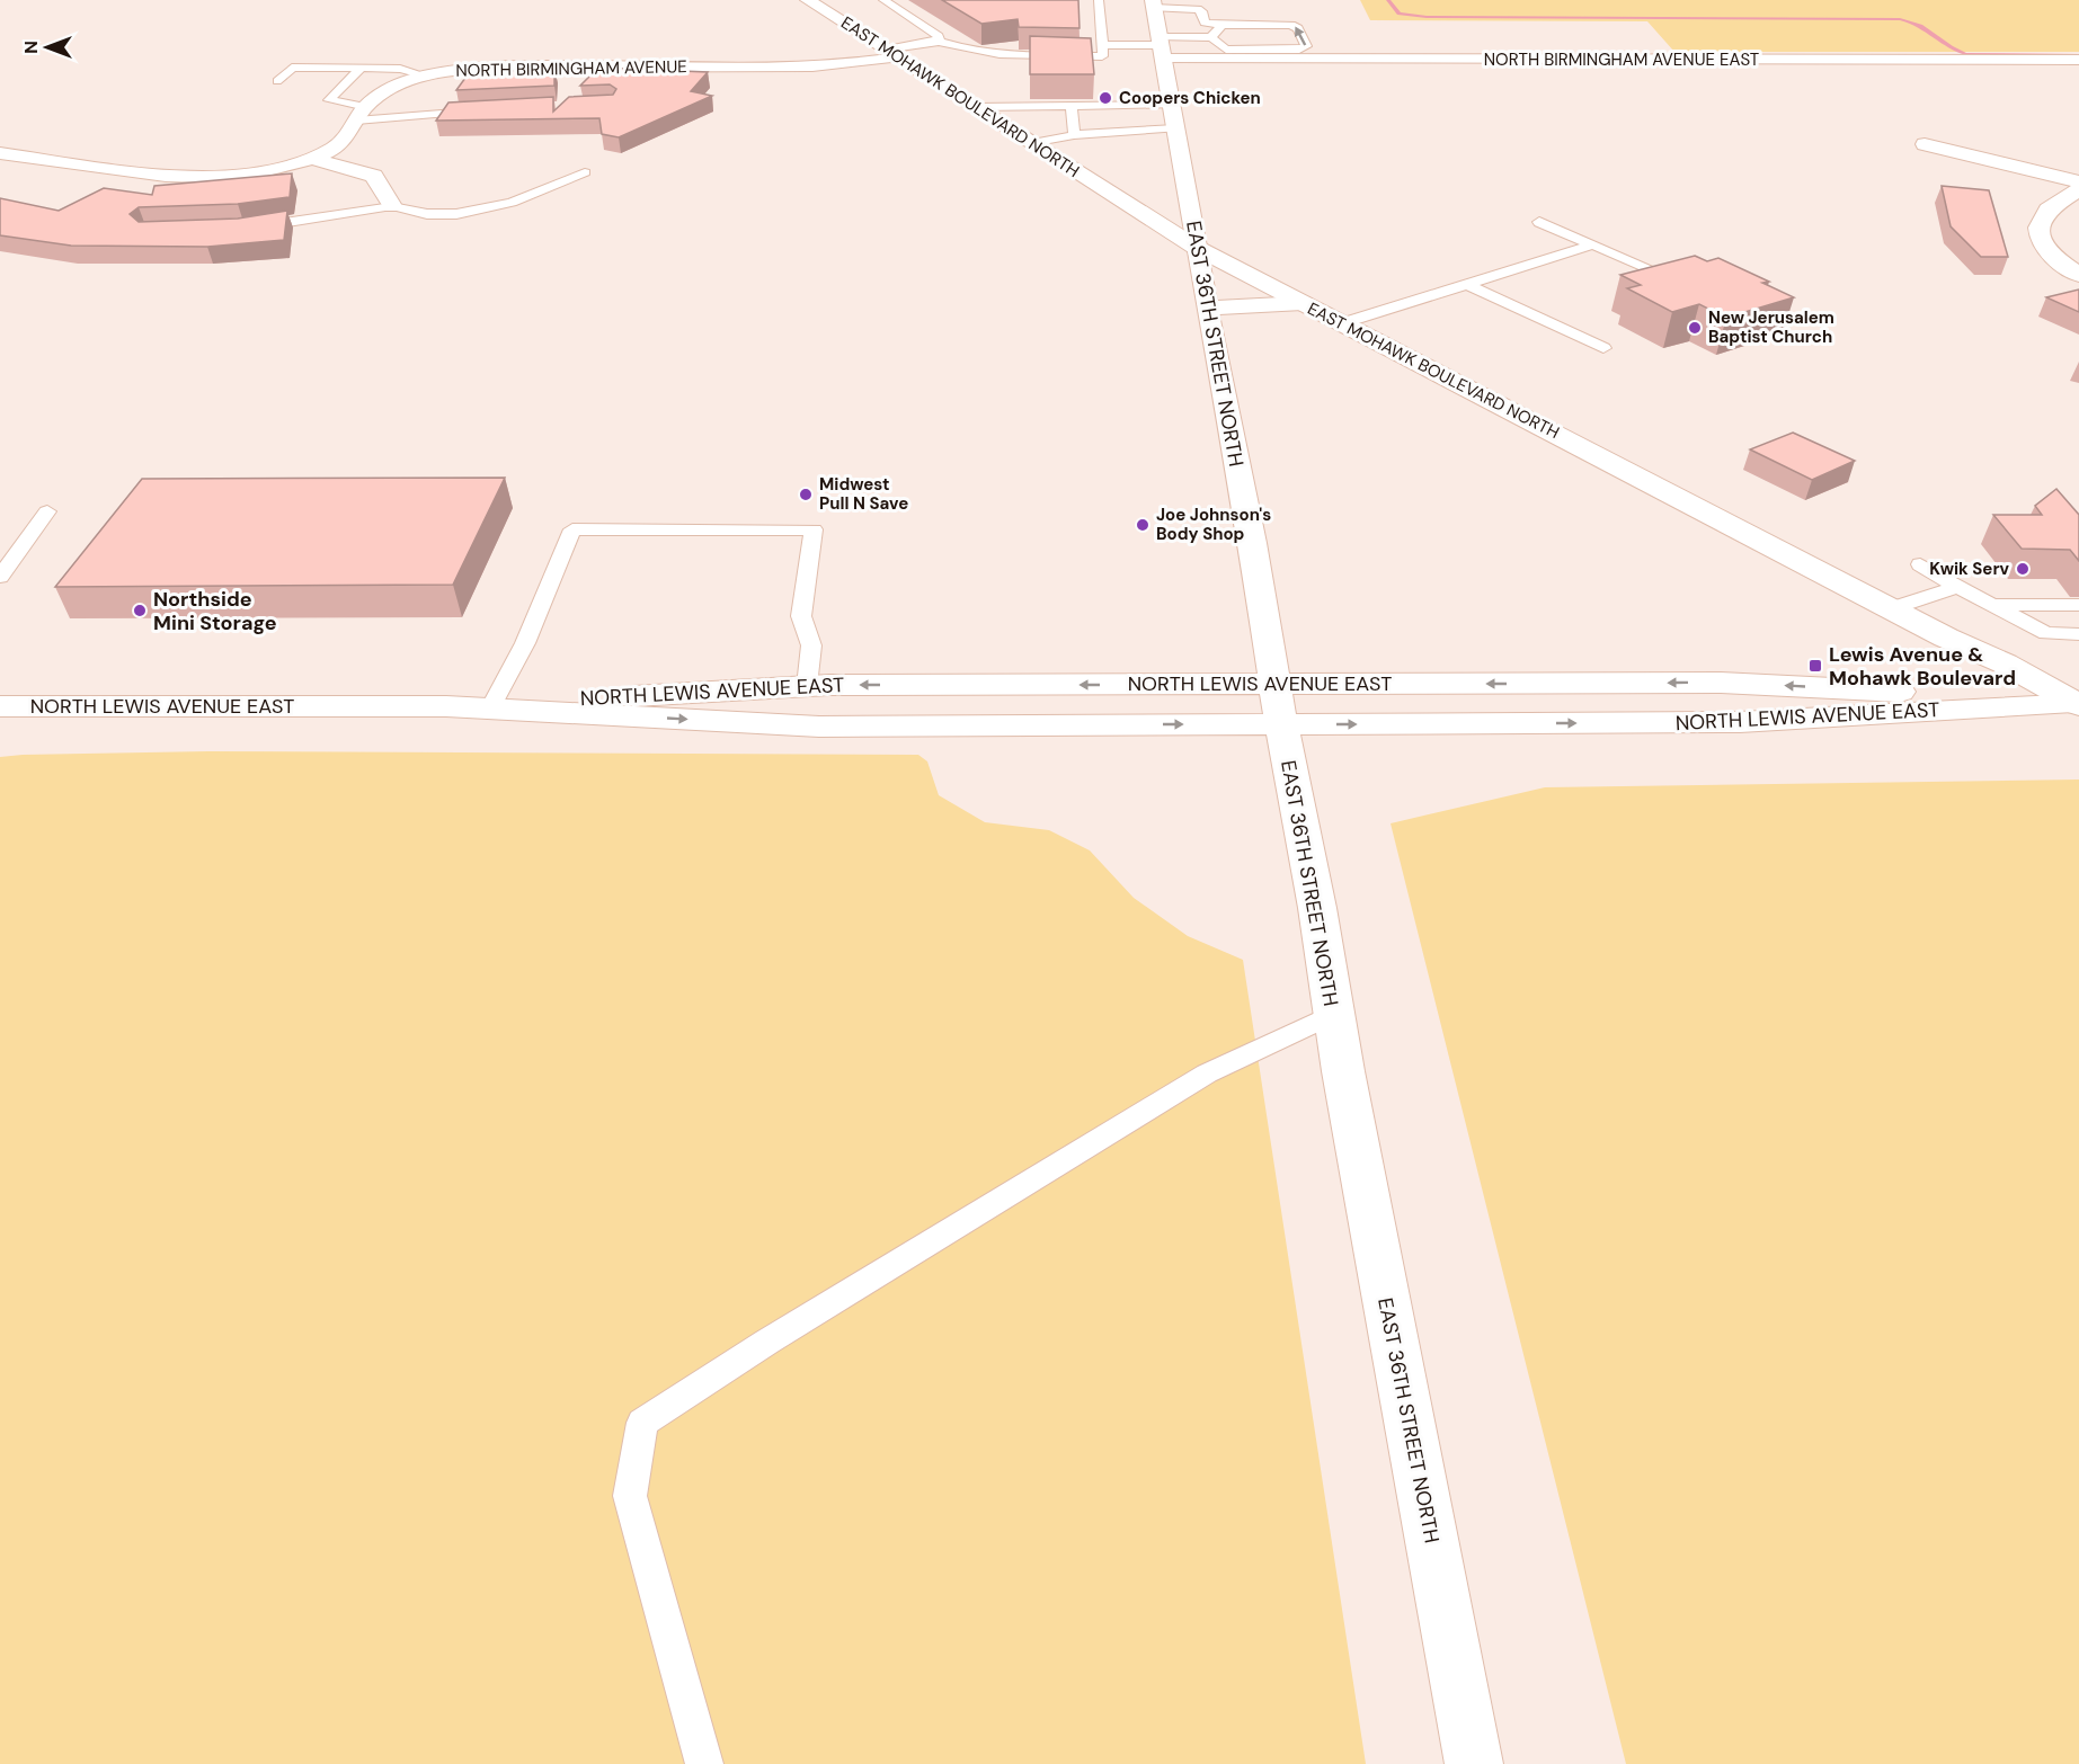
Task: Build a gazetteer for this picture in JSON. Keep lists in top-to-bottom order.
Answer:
{
  "streets": {
    "street": [
      "NORTH BIRMINGHAM AVENUE EAST",
      "NORTH BIRMINGHAM AVENUE",
      "EAST MOHAWK BOULEVARD NORTH",
      "EAST 36TH STREET NORTH",
      "NORTH LEWIS AVENUE EAST"
    ]
  },
  "crossings": [
    ["NORTH BIRMINGHAM AVENUE EAST", "EAST 36TH STREET NORTH"],
    ["NORTH BIRMINGHAM AVENUE", "EAST MOHAWK BOULEVARD NORTH"],
    ["EAST MOHAWK BOULEVARD NORTH", "EAST 36TH STREET NORTH"],
    ["EAST MOHAWK BOULEVARD NORTH", "NORTH LEWIS AVENUE EAST"],
    ["EAST 36TH STREET NORTH", "NORTH LEWIS AVENUE EAST"]
  ],
  "places": {
    "other": [
      "Coopers Chicken",
      "New Jerusalem Baptist Church",
      "Midwest Pull N Save",
      "Joe Johnson's Body Shop",
      "Kwik Serv",
      "Northside Mini Storage"
    ],
    "transit": ["Lewis Avenue & Mohawk Boulevard"]
  },
  "north": "left"
}
